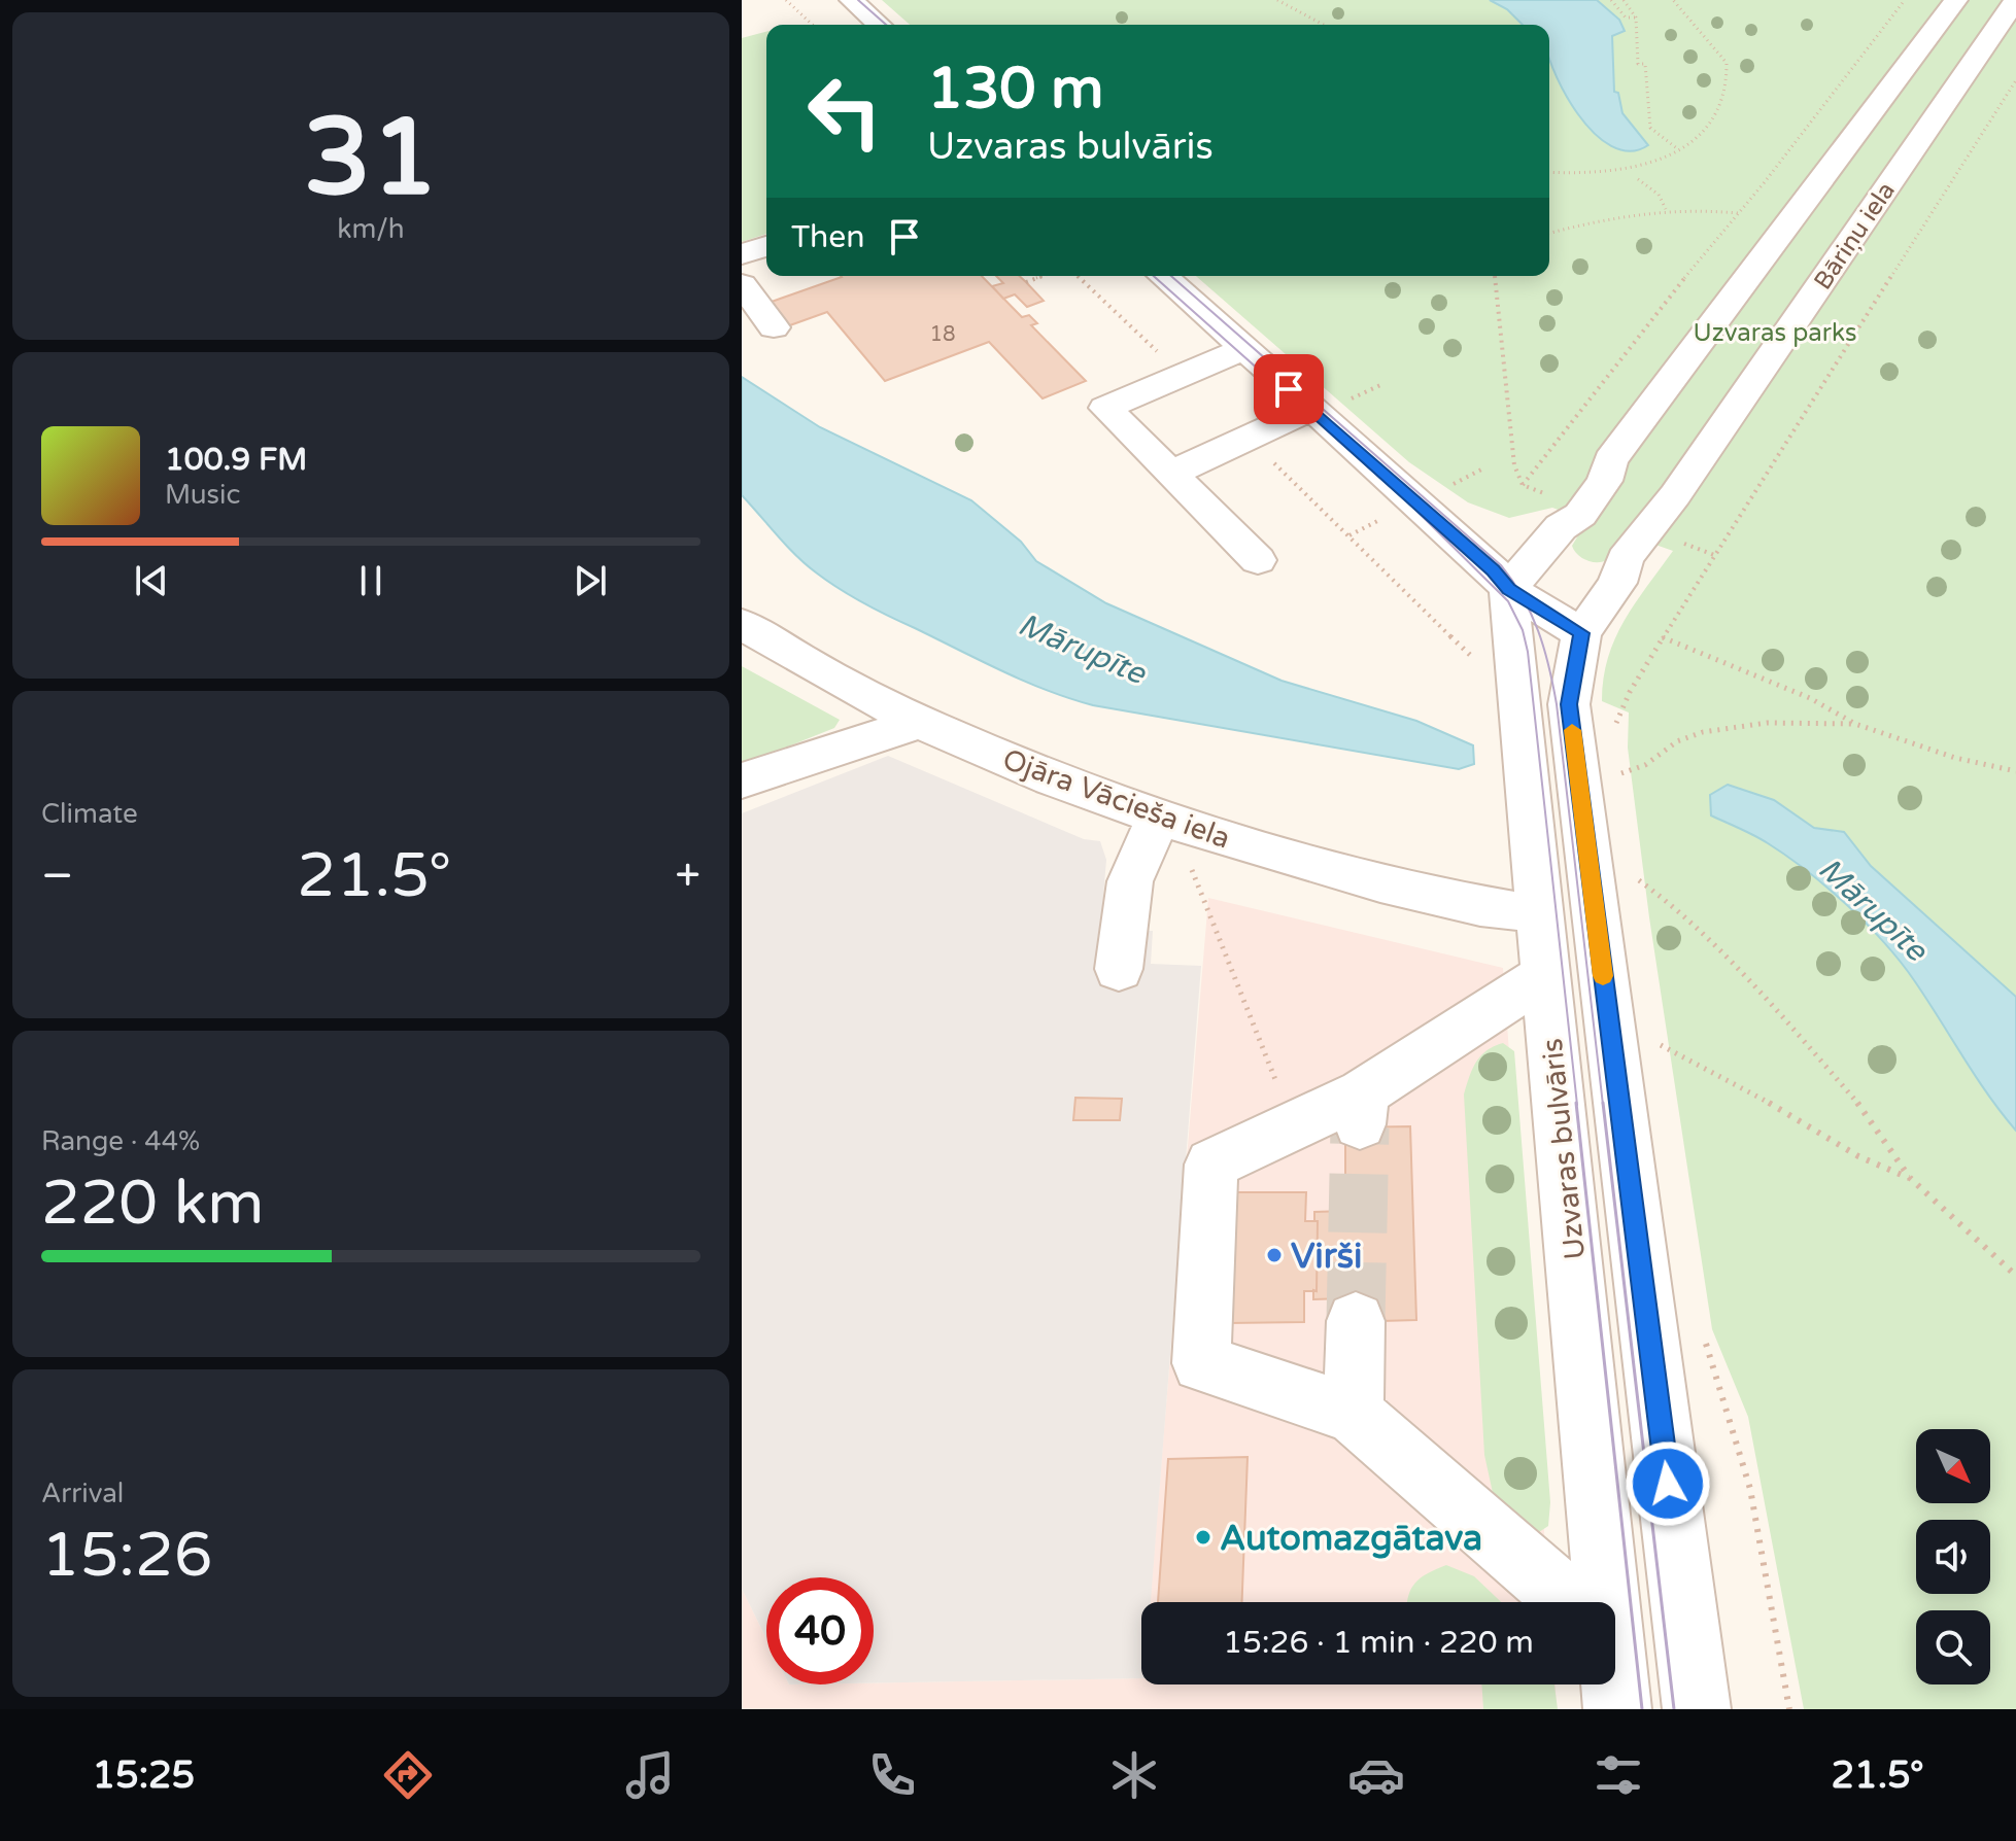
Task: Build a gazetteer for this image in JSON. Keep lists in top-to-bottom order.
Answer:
{
  "streets": {
    "street": ["Bāriņu iela", "Ojāra Vācieša iela", "Uzvaras bulvāris"]
  },
  "crossings": [
    ["Bāriņu iela", "Uzvaras bulvāris"]
  ],
  "water": ["Mārupīte"],
  "parks": ["Uzvaras parks"],
  "places": ["Virši", "Automazgātava"],
  "house_numbers": ["18"],
  "north": "bottom right",
  "page": {
    "tile": [
      ["31", "km/h"],
      "Climate",
      ["Range · 44%", "220 km"],
      ["Arrival", "15:26"]
    ],
    "turn": ["130 m", "Uzvaras bulvāris"],
    "then": "Then",
    "song": ["100.9 FM", "Music"],
    "heat": ["−", "21.5°", "+"],
    "limit": "40",
    "trip": "15:26 · 1 min · 220 m",
    "tabs": ["15:25", "21.5°"]
  }
}
